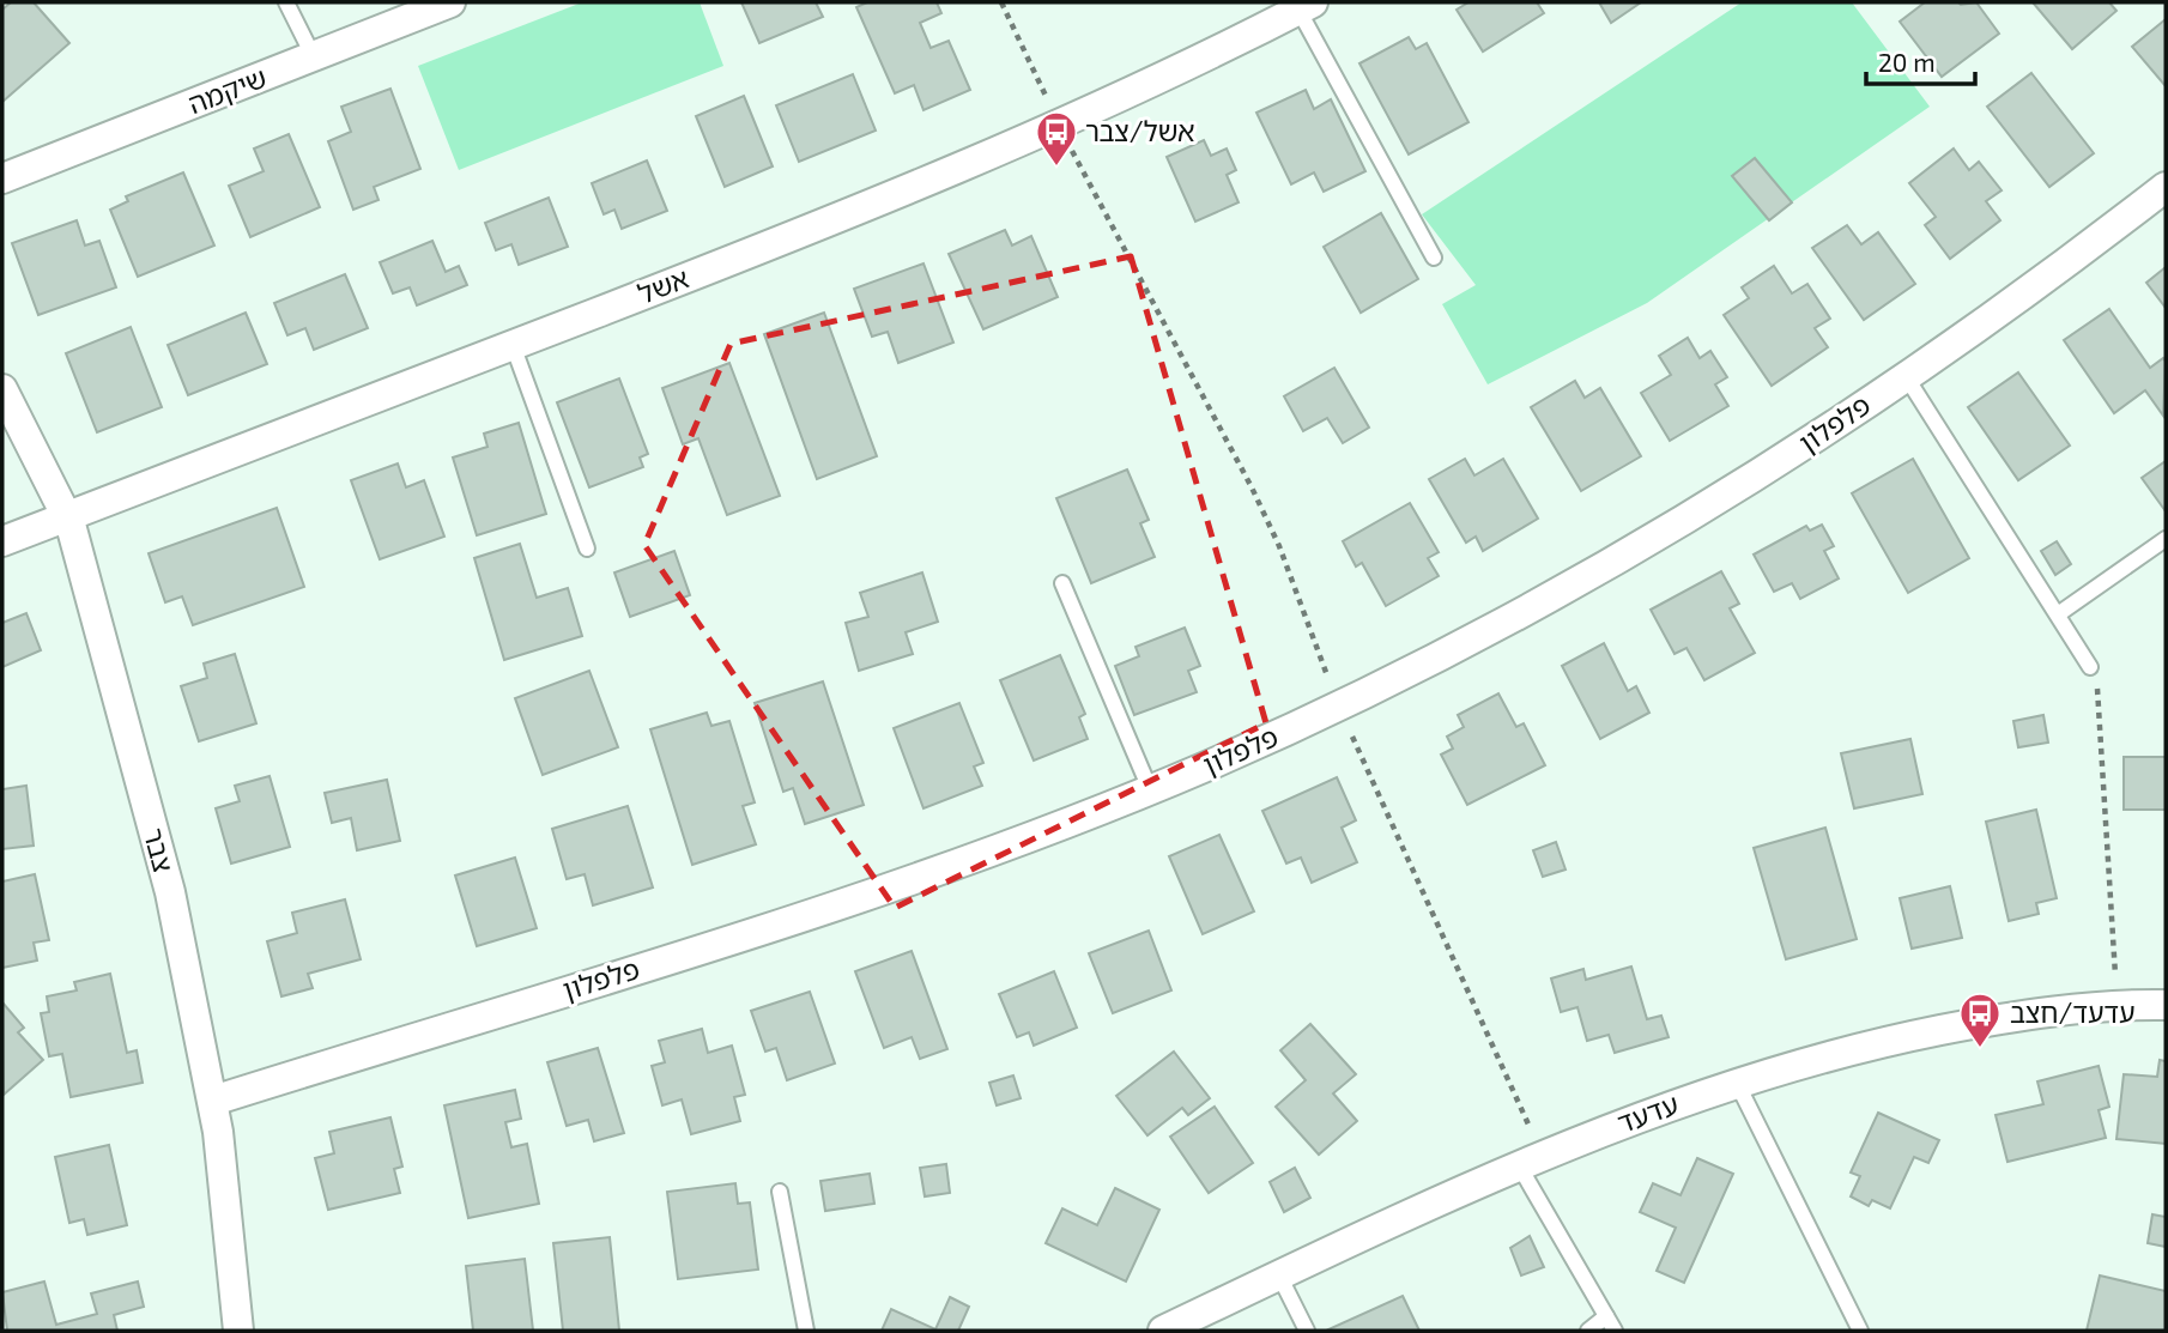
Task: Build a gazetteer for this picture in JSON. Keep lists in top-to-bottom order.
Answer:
{
  "streets": {
    "street": [
      "שיקמה",
      "אשל",
      "פלפלון",
      "צבר",
      "עדעד"
    ]
  },
  "crossings": [
    ["אשל", "צבר"],
    ["פלפלון", "צבר"]
  ],
  "places": {
    "bus stop": ["אשל/צבר", "עדעד/חצב"]
  },
  "scale_bar": "20 m"
}
